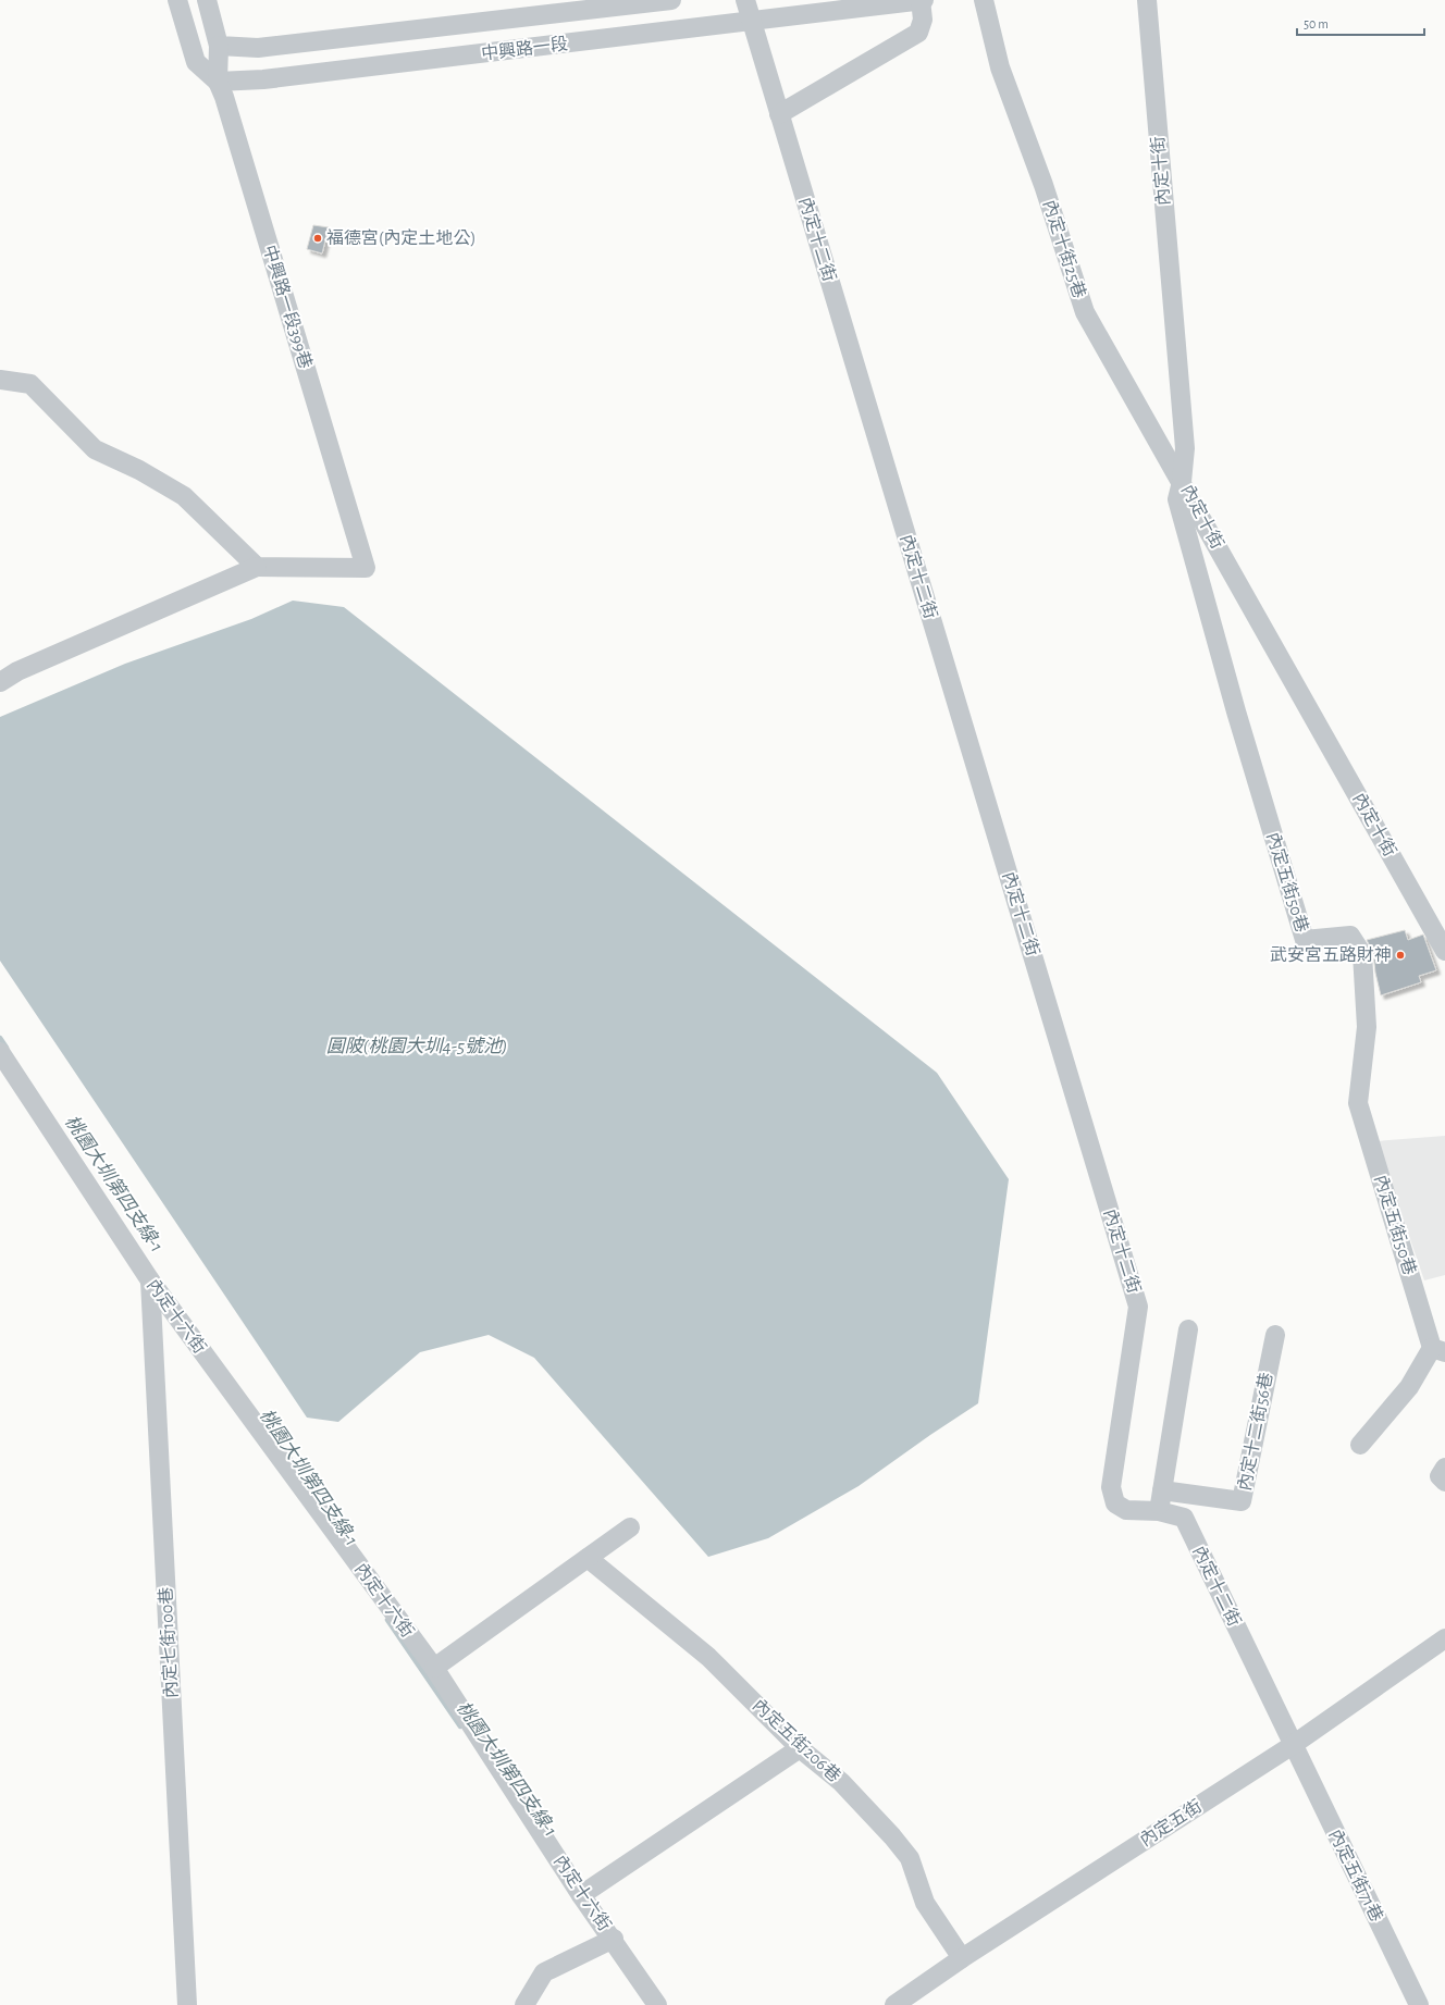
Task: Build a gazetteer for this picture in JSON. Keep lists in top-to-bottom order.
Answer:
{
  "streets": {
    "street": [
      "中興路一段",
      "內定十街",
      "內定十二街",
      "內定十街25巷",
      "中興路一段399巷",
      "內定五街50巷",
      "內定十六街",
      "內定十二街56巷",
      "內定七街100巷",
      "內定五街206巷",
      "內定五街",
      "內定五街71巷"
    ]
  },
  "crossings": [
    ["中興路一段", "內定十二街"],
    ["中興路一段", "中興路一段399巷"],
    ["內定十街", "內定十街25巷"],
    ["內定十街", "內定五街50巷"],
    ["內定十二街", "內定五街"],
    ["內定十二街", "內定五街71巷"],
    ["內定十街25巷", "內定五街50巷"],
    ["內定十六街", "內定七街100巷"],
    ["內定五街206巷", "內定五街"],
    ["內定五街", "內定五街71巷"]
  ],
  "water": ["圓陂(桃園大圳4-5號池)", "桃園大圳第四支線-1"],
  "places": ["福德宮(內定土地公)", "武安宮五路財神"],
  "scale_bar": "50 m"
}
